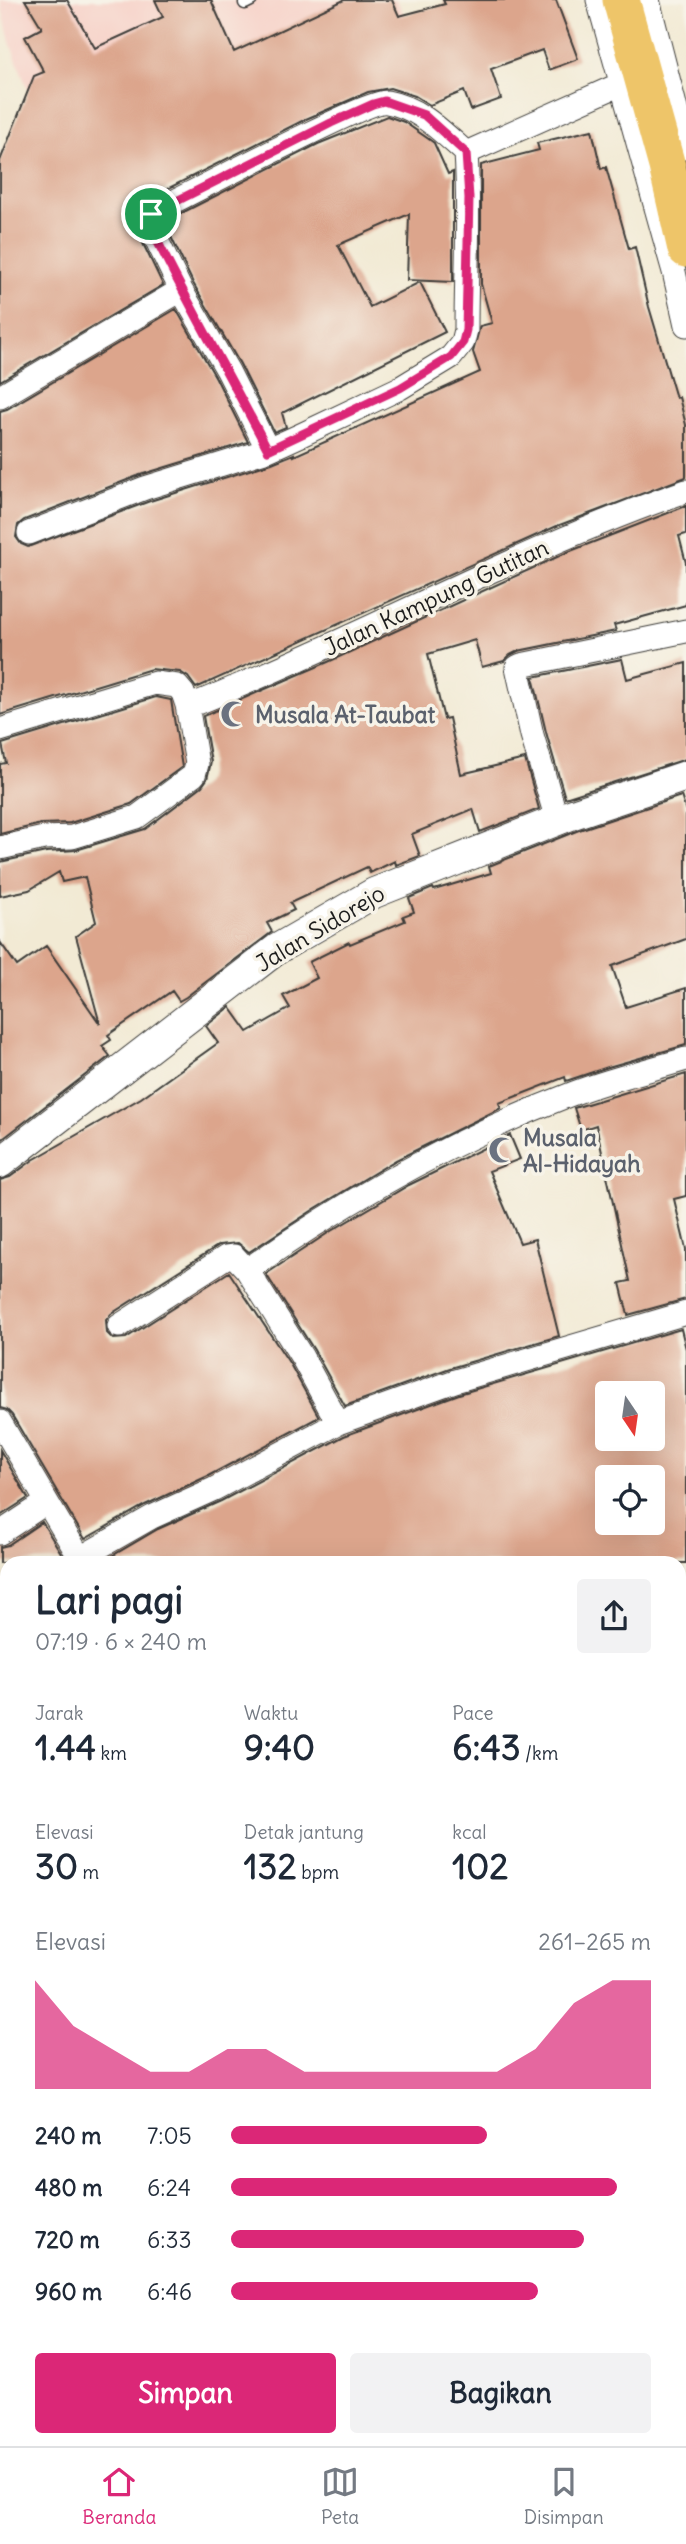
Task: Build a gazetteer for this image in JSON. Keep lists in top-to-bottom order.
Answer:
{
  "streets": {
    "street": ["Jalan Kampung Gutitan", "Jalan Sidorejo"]
  },
  "places": {
    "mosque": ["Musala At-Taubat", "Musala Al-Hidayah"]
  },
  "north": "bottom",
  "page": {
    "heading": ["Lari pagi", "07:19 · 6 × 240 m"],
    "stats": [
      ["Jarak", "1.44 km"],
      ["Waktu", "9:40"],
      ["Pace", "6:43 /km"],
      ["Elevasi", "30 m"],
      ["Detak jantung", "132 bpm"],
      ["kcal", "102"]
    ],
    "chart": ["Elevasi", "261–265 m"],
    "list": [
      {
        "name": "240 m",
        "note": "7:05"
      },
      {
        "name": "480 m",
        "note": "6:24"
      },
      {
        "name": "720 m",
        "note": "6:33"
      },
      {
        "name": "960 m",
        "note": "6:46"
      }
    ],
    "buttons": ["Simpan", "Bagikan"],
    "tabs": ["Beranda", "Peta", "Disimpan"]
  }
}
